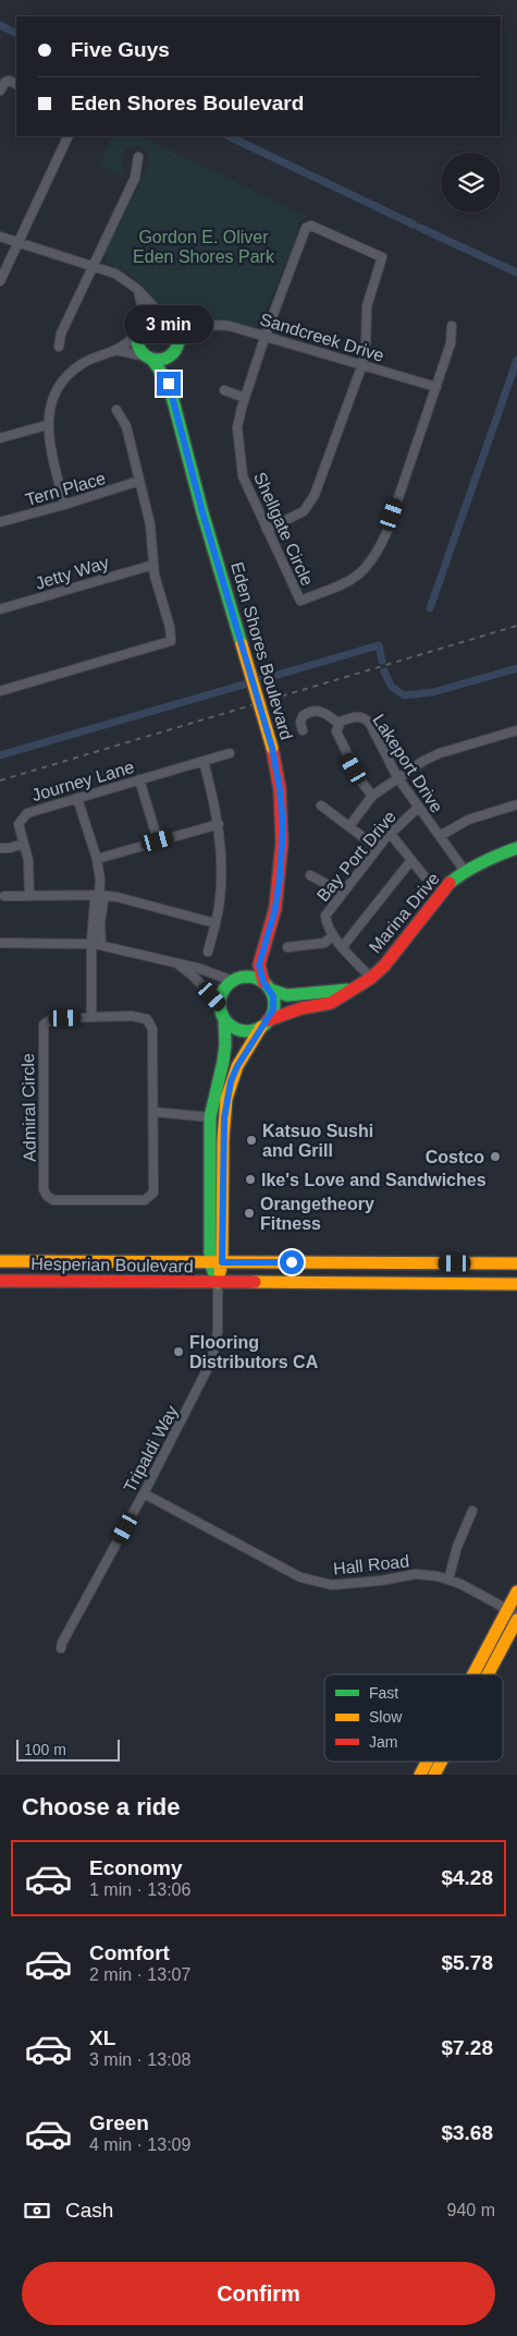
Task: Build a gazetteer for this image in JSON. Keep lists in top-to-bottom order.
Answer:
{
  "streets": {
    "street": [
      "Sandcreek Drive",
      "Tern Place",
      "Shellgate Circle",
      "Jetty Way",
      "Eden Shores Boulevard",
      "Lakeport Drive",
      "Journey Lane",
      "Bay Port Drive",
      "Marina Drive",
      "Admiral Circle",
      "Hesperian Boulevard",
      "Tripaldi Way",
      "Hall Road"
    ]
  },
  "crossings": [
    ["Sandcreek Drive", "Shellgate Circle"],
    ["Sandcreek Drive", "Eden Shores Boulevard"],
    ["Lakeport Drive", "Bay Port Drive"],
    ["Lakeport Drive", "Marina Drive"],
    ["Hesperian Boulevard", "Tripaldi Way"],
    ["Tripaldi Way", "Hall Road"]
  ],
  "parks": ["Gordon E. Oliver Eden Shores Park"],
  "places": [
    "Katsuo Sushi and Grill",
    "Costco",
    "Ike's Love and Sandwiches",
    "Orangetheory Fitness",
    "Flooring Distributors CA"
  ],
  "legend": ["Fast", "Slow", "Jam"],
  "scale_bar": "100 m",
  "page": {
    "banner": ["Five Guys", "Eden Shores Boulevard"],
    "bubble": "3 min",
    "scale": "100 m",
    "heading": "Choose a ride",
    "list": [
      {
        "name": "Economy",
        "note": "1 min · 13:06",
        "value": "$4.28"
      },
      {
        "name": "Comfort",
        "note": "2 min · 13:07",
        "value": "$5.78"
      },
      {
        "name": "XL",
        "note": "3 min · 13:08",
        "value": "$7.28"
      },
      {
        "name": "Green",
        "note": "4 min · 13:09",
        "value": "$3.68"
      }
    ],
    "pay": ["Cash", "940 m"],
    "buttons": "Confirm"
  }
}
